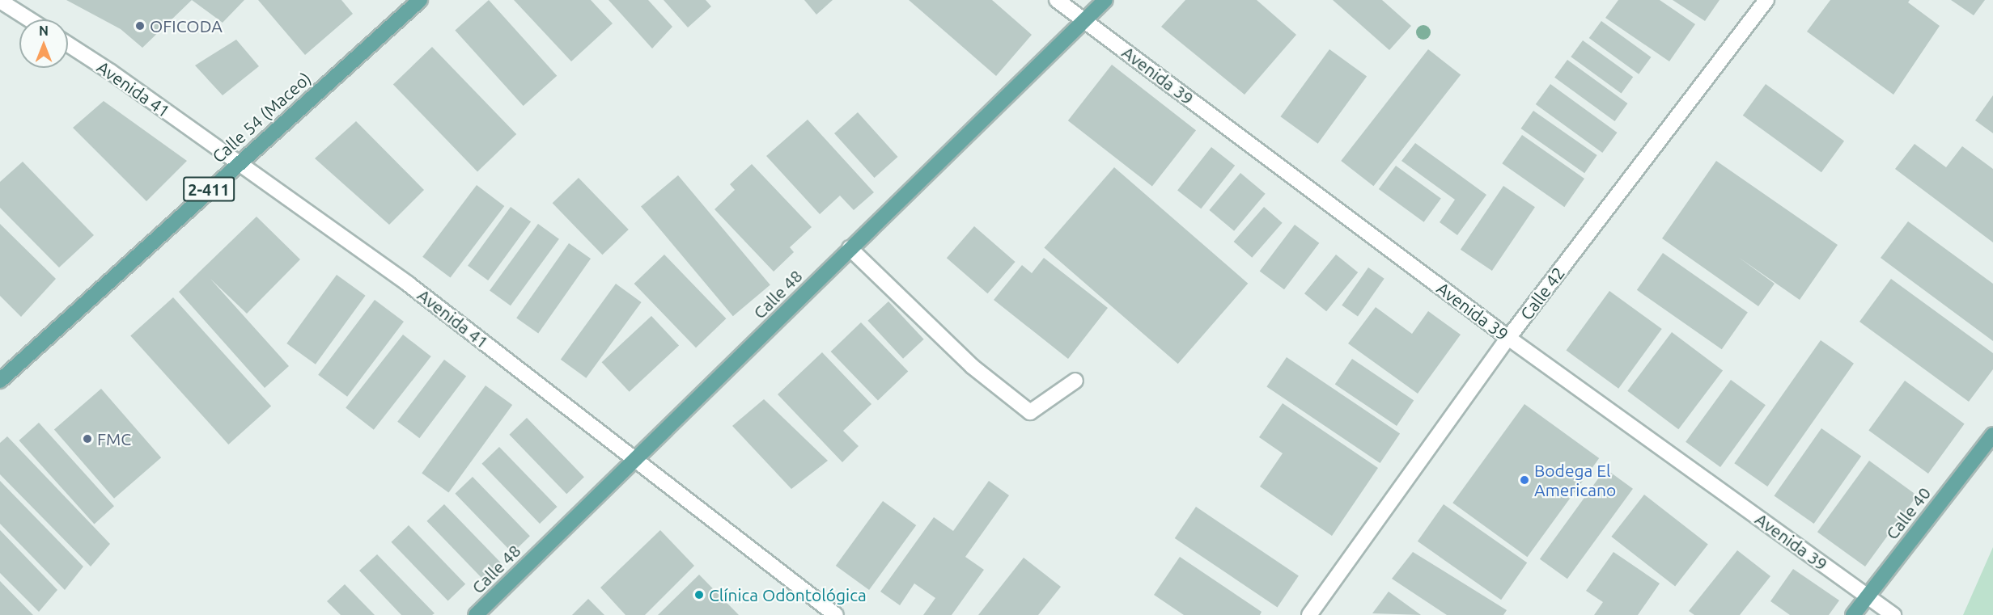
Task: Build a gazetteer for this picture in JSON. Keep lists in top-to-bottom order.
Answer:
{
  "streets": {
    "main road": [
      "Calle 54 (Maceo)",
      "2-411",
      "Calle 48",
      "Calle 40"
    ],
    "street": ["Avenida 39", "Avenida 41", "Calle 42"]
  },
  "crossings": [
    ["Avenida 39", "Calle 42"],
    ["Avenida 39", "Calle 48"],
    ["Avenida 39", "Calle 40"],
    ["Avenida 41", "Calle 54 (Maceo)"],
    ["Avenida 41", "Calle 48"]
  ],
  "places": [
    "OFICODA",
    "FMC",
    "Bodega El Americano",
    "Clínica Odontológica"
  ],
  "north": "top"
}
